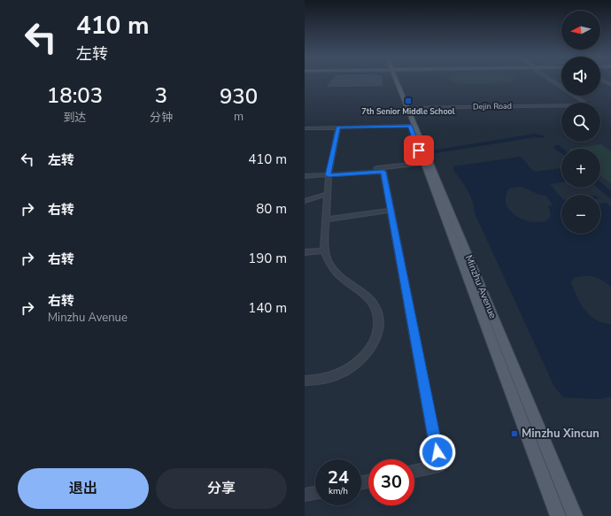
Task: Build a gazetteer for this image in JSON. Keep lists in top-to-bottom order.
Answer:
{
  "streets": {
    "main road": ["Minzhu Avenue"],
    "street": ["Dejin Road"]
  },
  "crossings": [
    ["Dejin Road", "Minzhu Avenue"]
  ],
  "places": {
    "transit": ["7th Senior Middle School", "Minzhu Xincun"]
  },
  "north": "left",
  "page": {
    "turn": ["410 m", "左转"],
    "map_buttons": ["+", "−"],
    "eta": [
      "18:03",
      "到达",
      "3",
      "分钟",
      "930",
      "m"
    ],
    "list": [
      {
        "name": "左转",
        "value": "410 m"
      },
      {
        "name": "右转",
        "value": "80 m"
      },
      {
        "name": "右转",
        "value": "190 m"
      },
      {
        "name": "右转",
        "note": "Minzhu Avenue",
        "value": "140 m"
      }
    ],
    "speed": "24 km/h",
    "limit": "30",
    "buttons": ["退出", "分享"]
  }
}
